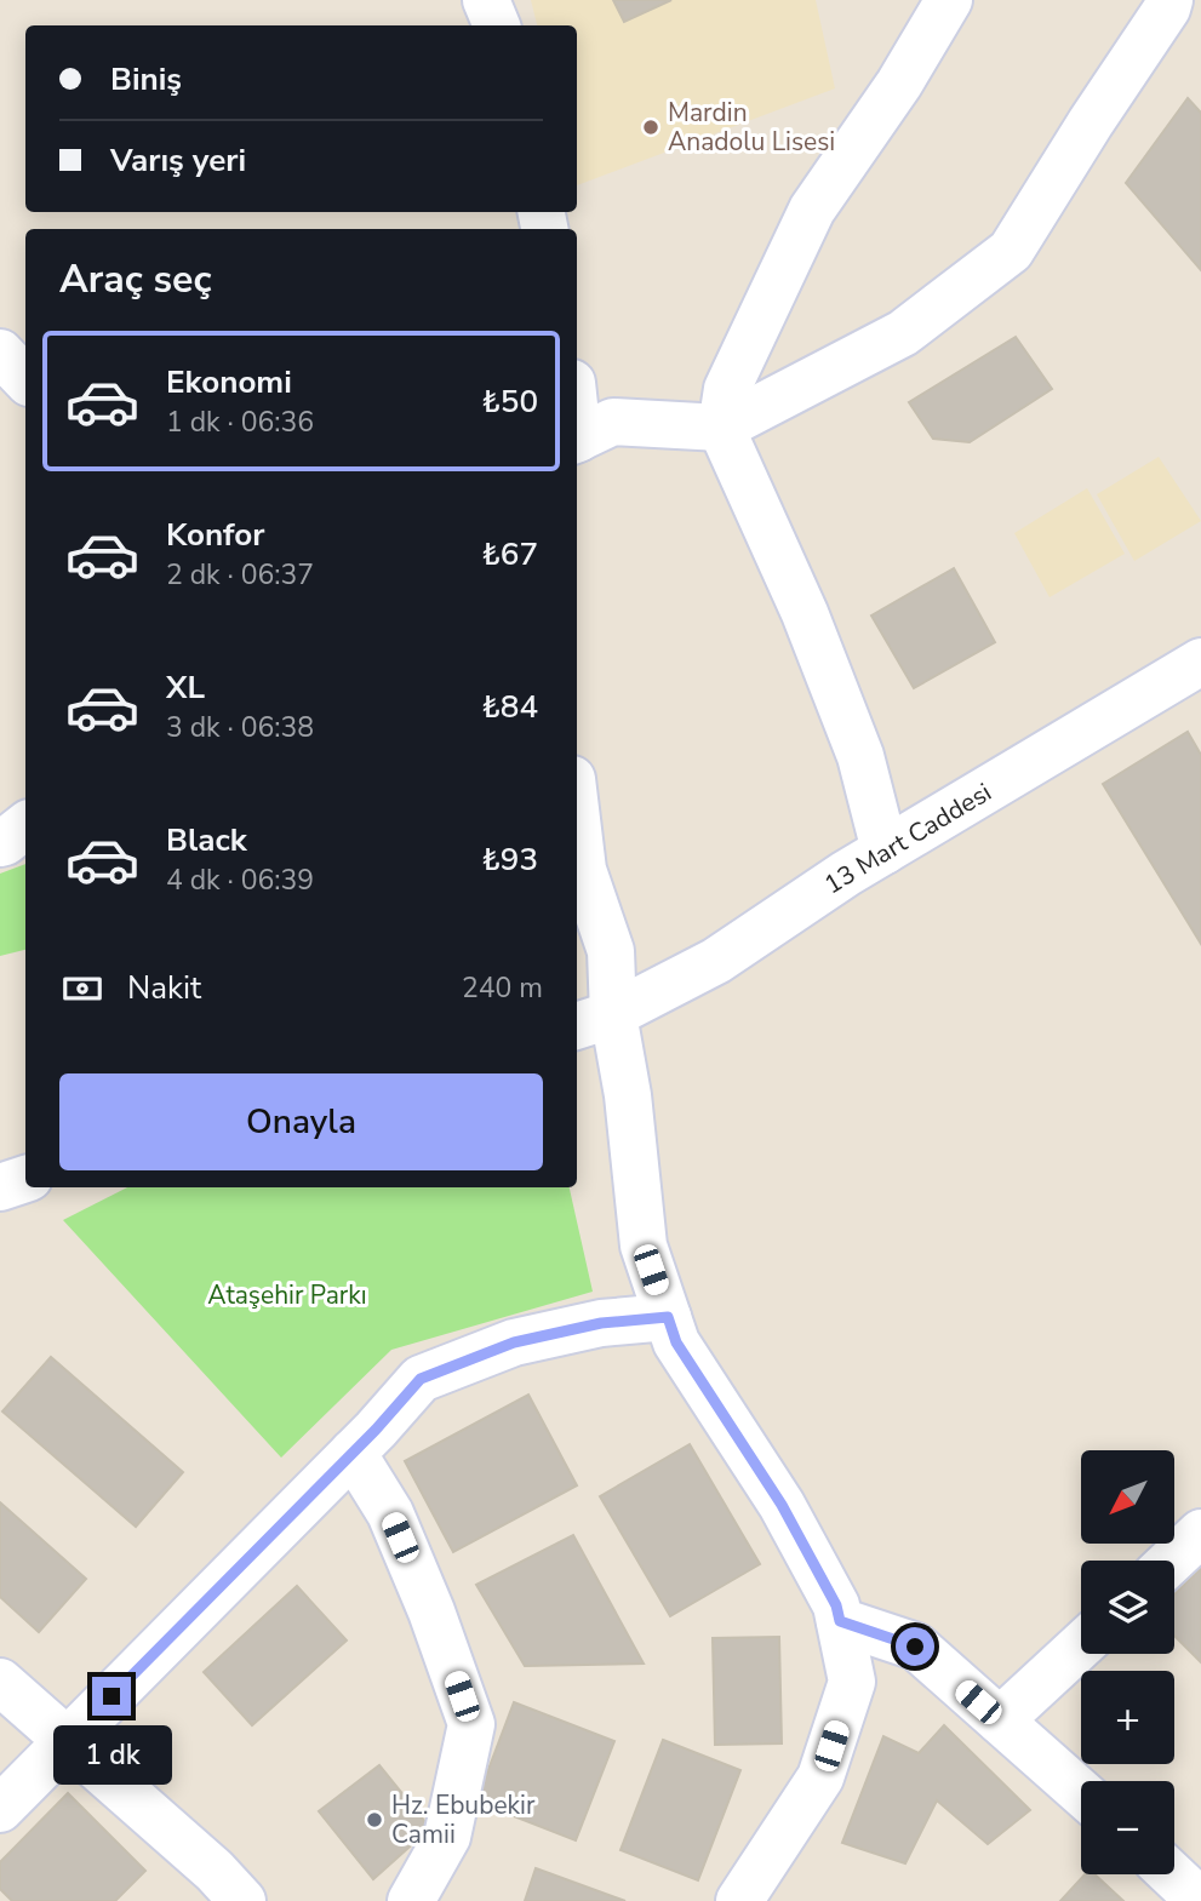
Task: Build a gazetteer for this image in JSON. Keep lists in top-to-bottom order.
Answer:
{
  "streets": {
    "street": ["13 Mart Caddesi"]
  },
  "parks": ["Ataşehir Parkı"],
  "places": ["Mardin Anadolu Lisesi", "Hz. Ebubekir Camii"],
  "north": "bottom left",
  "page": {
    "banner": ["Biniş", "Varış yeri"],
    "heading": "Araç seç",
    "list": [
      {
        "name": "Ekonomi",
        "note": "1 dk · 06:36",
        "value": "₺50"
      },
      {
        "name": "Konfor",
        "note": "2 dk · 06:37",
        "value": "₺67"
      },
      {
        "name": "XL",
        "note": "3 dk · 06:38",
        "value": "₺84"
      },
      {
        "name": "Black",
        "note": "4 dk · 06:39",
        "value": "₺93"
      }
    ],
    "pay": ["Nakit", "240 m"],
    "buttons": "Onayla",
    "map_buttons": ["+", "−"],
    "bubble": "1 dk"
  }
}
